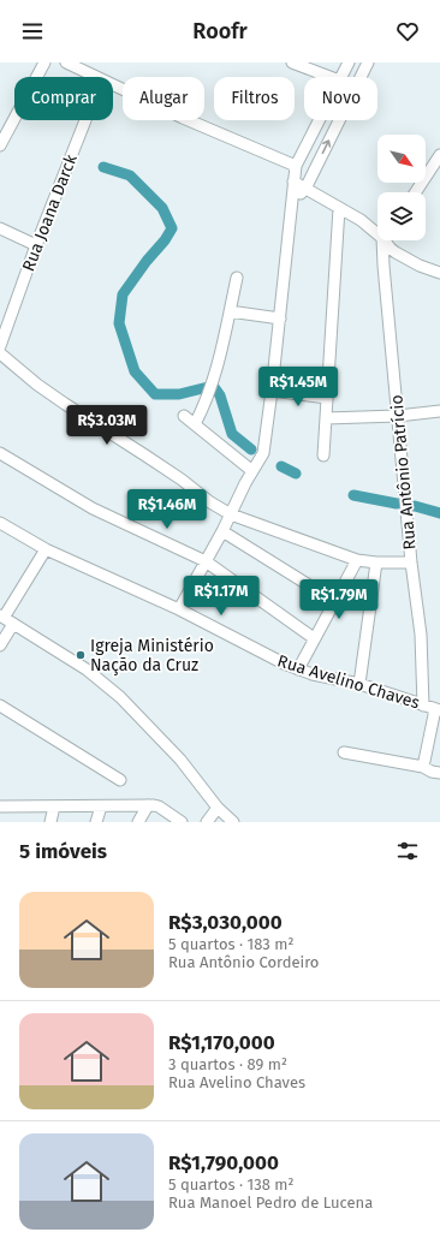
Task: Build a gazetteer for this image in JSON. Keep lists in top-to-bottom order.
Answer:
{
  "streets": {
    "street": ["Rua Joana Darck", "Rua Antônio Patrício", "Rua Avelino Chaves"]
  },
  "crossings": [
    ["Rua Antônio Patrício", "Rua Avelino Chaves"]
  ],
  "places": ["Igreja Ministério Nação da Cruz"],
  "north": "bottom right",
  "page": {
    "header": "Roofr",
    "chip": [
      "Comprar",
      "Alugar",
      "Filtros",
      "Novo"
    ],
    "price": [
      "R$1.45M",
      "R$3.03M",
      "R$1.46M",
      "R$1.17M",
      "R$1.79M"
    ],
    "heading": "5 imóveis",
    "list": [
      {
        "name": "R$3,030,000",
        "note": "5 quartos · 183 m² · Rua Antônio Cordeiro"
      },
      {
        "name": "R$1,170,000",
        "note": "3 quartos · 89 m² · Rua Avelino Chaves"
      },
      {
        "name": "R$1,790,000",
        "note": "5 quartos · 138 m² · Rua Manoel Pedro de Lucena"
      }
    ]
  }
}
